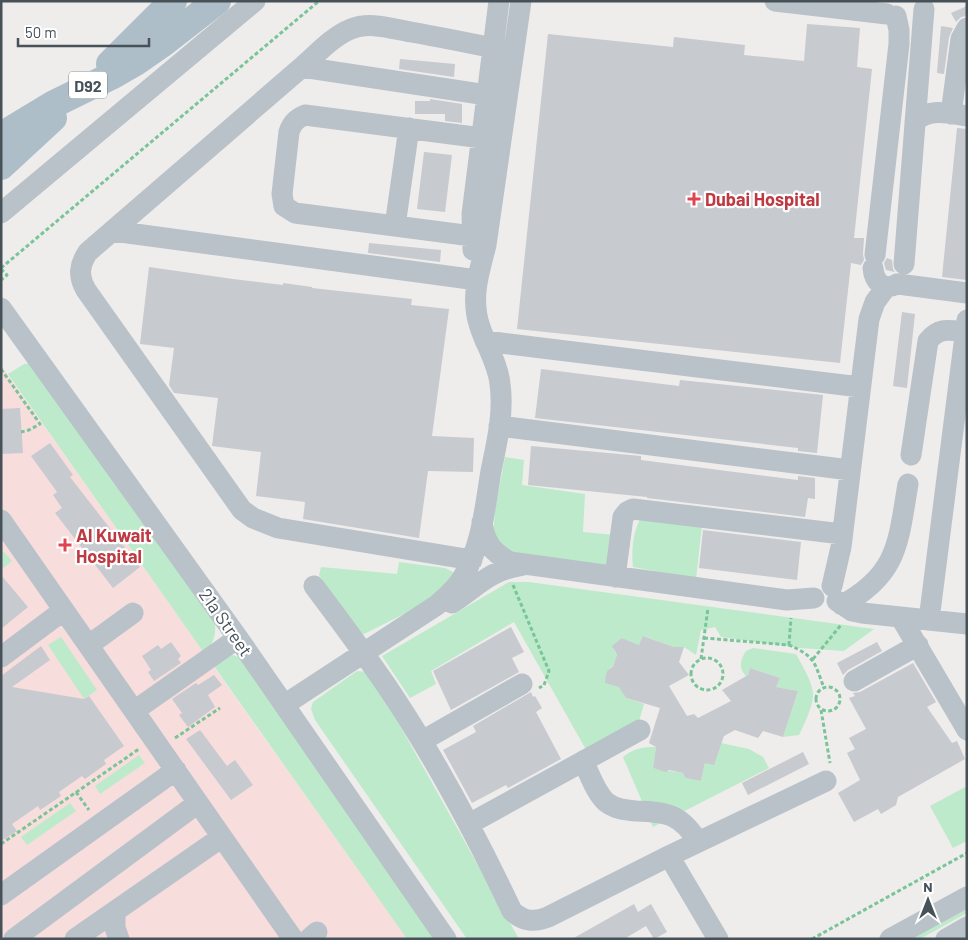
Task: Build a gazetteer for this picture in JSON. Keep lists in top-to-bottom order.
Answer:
{
  "streets": {
    "main road": ["D92"],
    "street": ["21a Street"]
  },
  "places": {
    "health": ["Dubai Hospital", "Al Kuwait Hospital"]
  },
  "scale_bar": "50 m",
  "north": "top"
}
